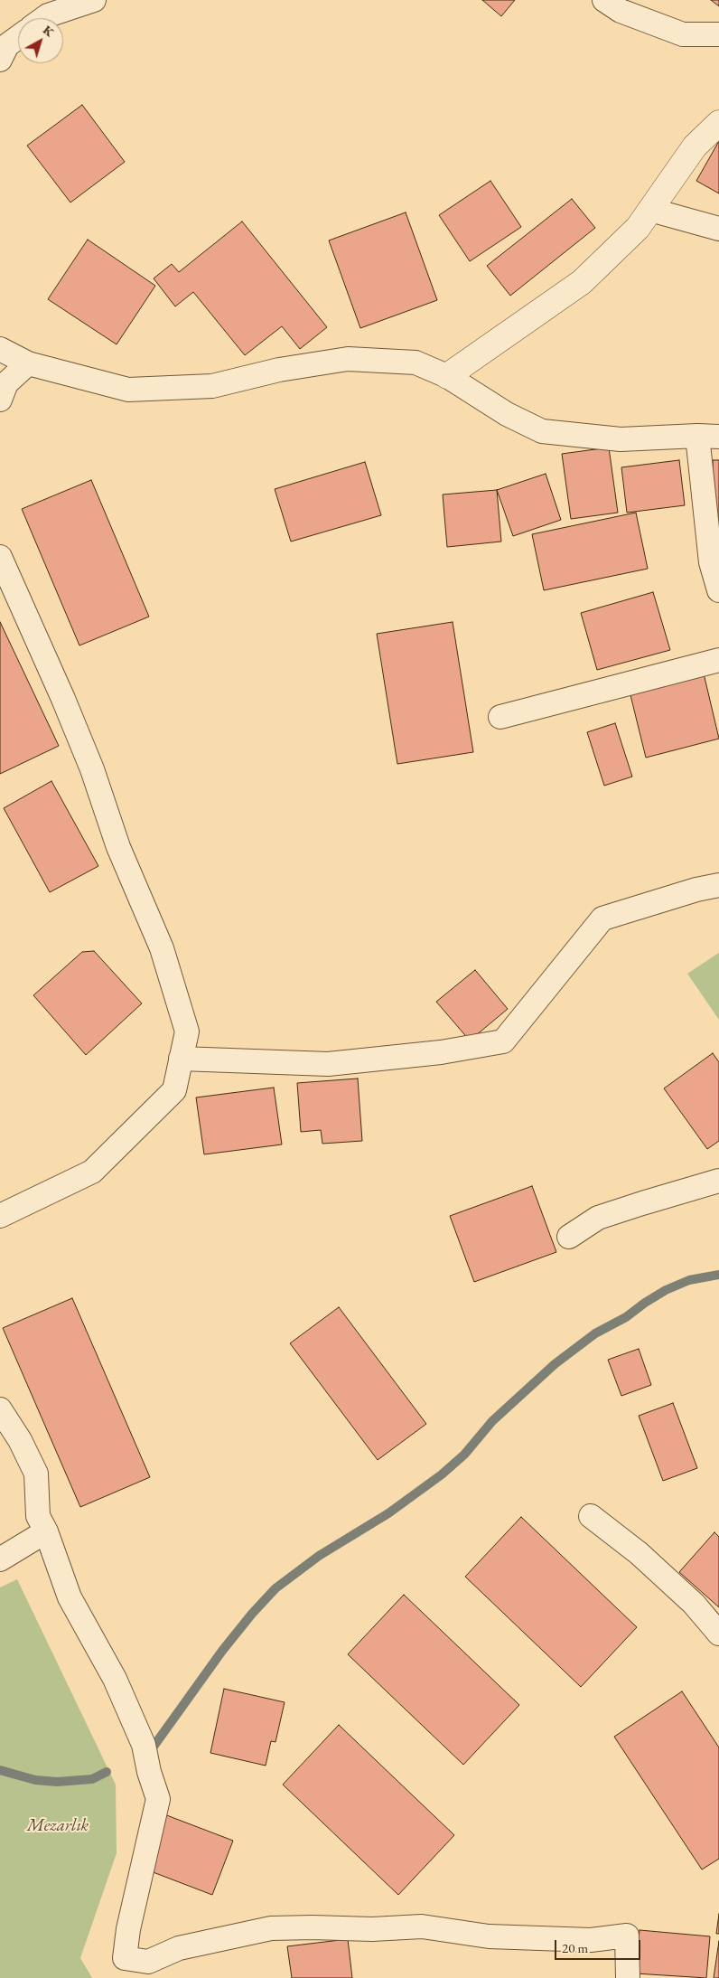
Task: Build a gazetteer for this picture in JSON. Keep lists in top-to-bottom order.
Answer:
{
  "parks": ["Mezarlık"],
  "scale_bar": "20 m",
  "north": "top right"
}
